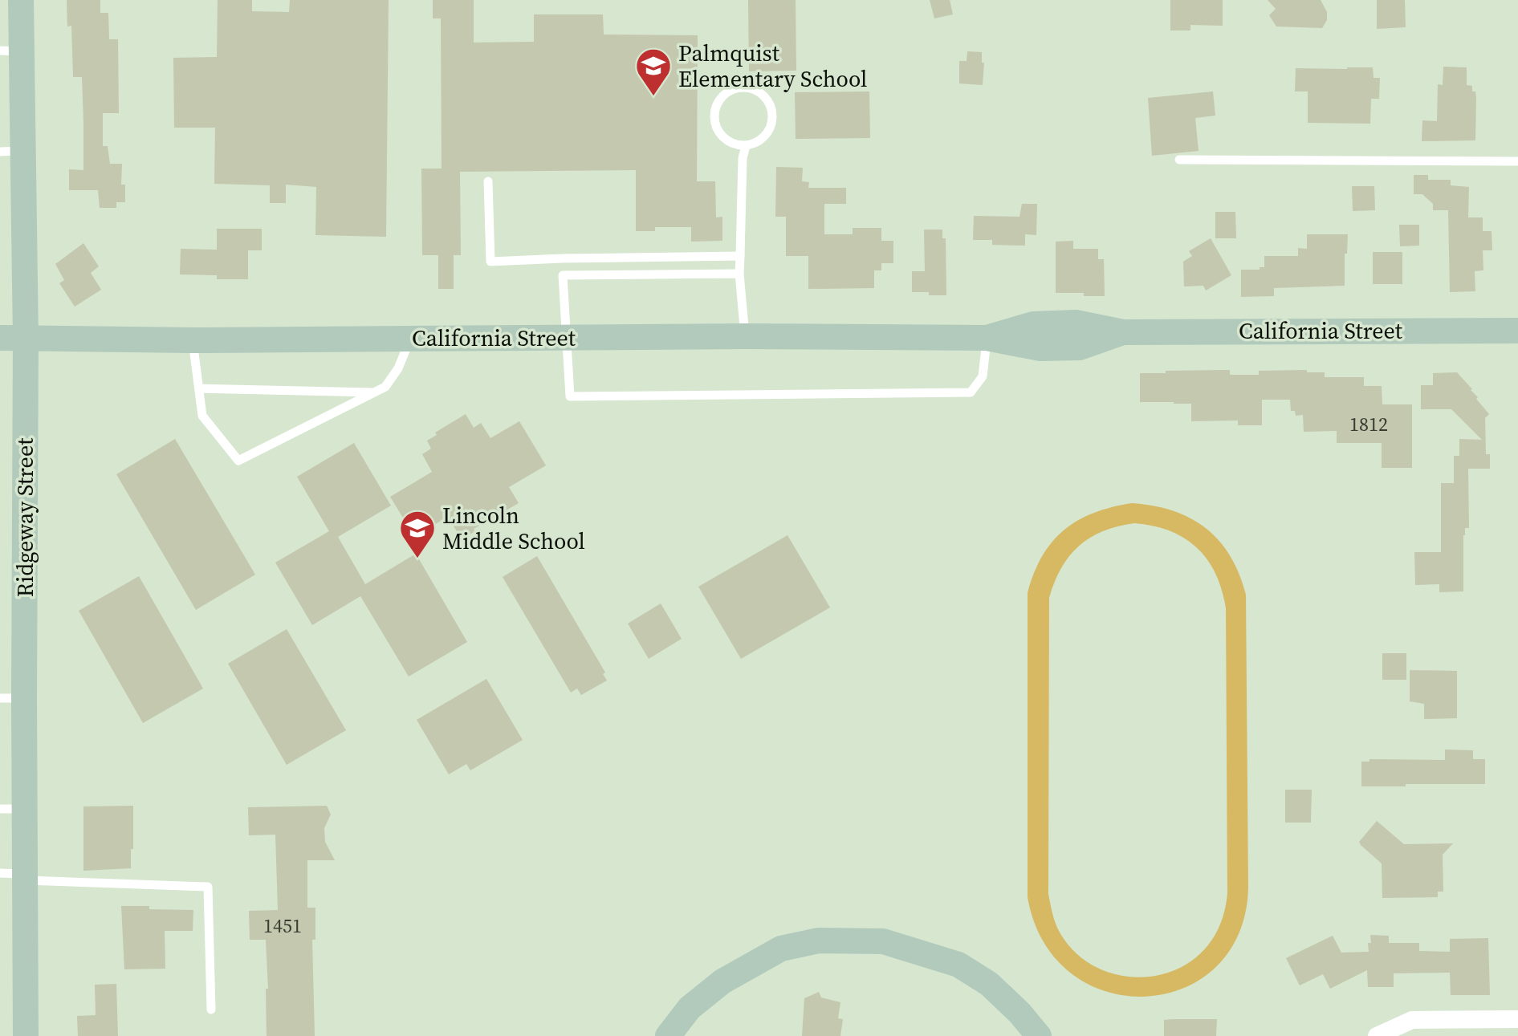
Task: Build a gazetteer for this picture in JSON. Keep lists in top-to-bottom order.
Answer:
{
  "streets": {
    "main road": ["California Street", "Ridgeway Street"]
  },
  "crossings": [
    ["California Street", "Ridgeway Street"]
  ],
  "places": {
    "school or university": ["Palmquist Elementary School", "Lincoln Middle School"]
  },
  "house_numbers": ["1812", "1451"]
}
